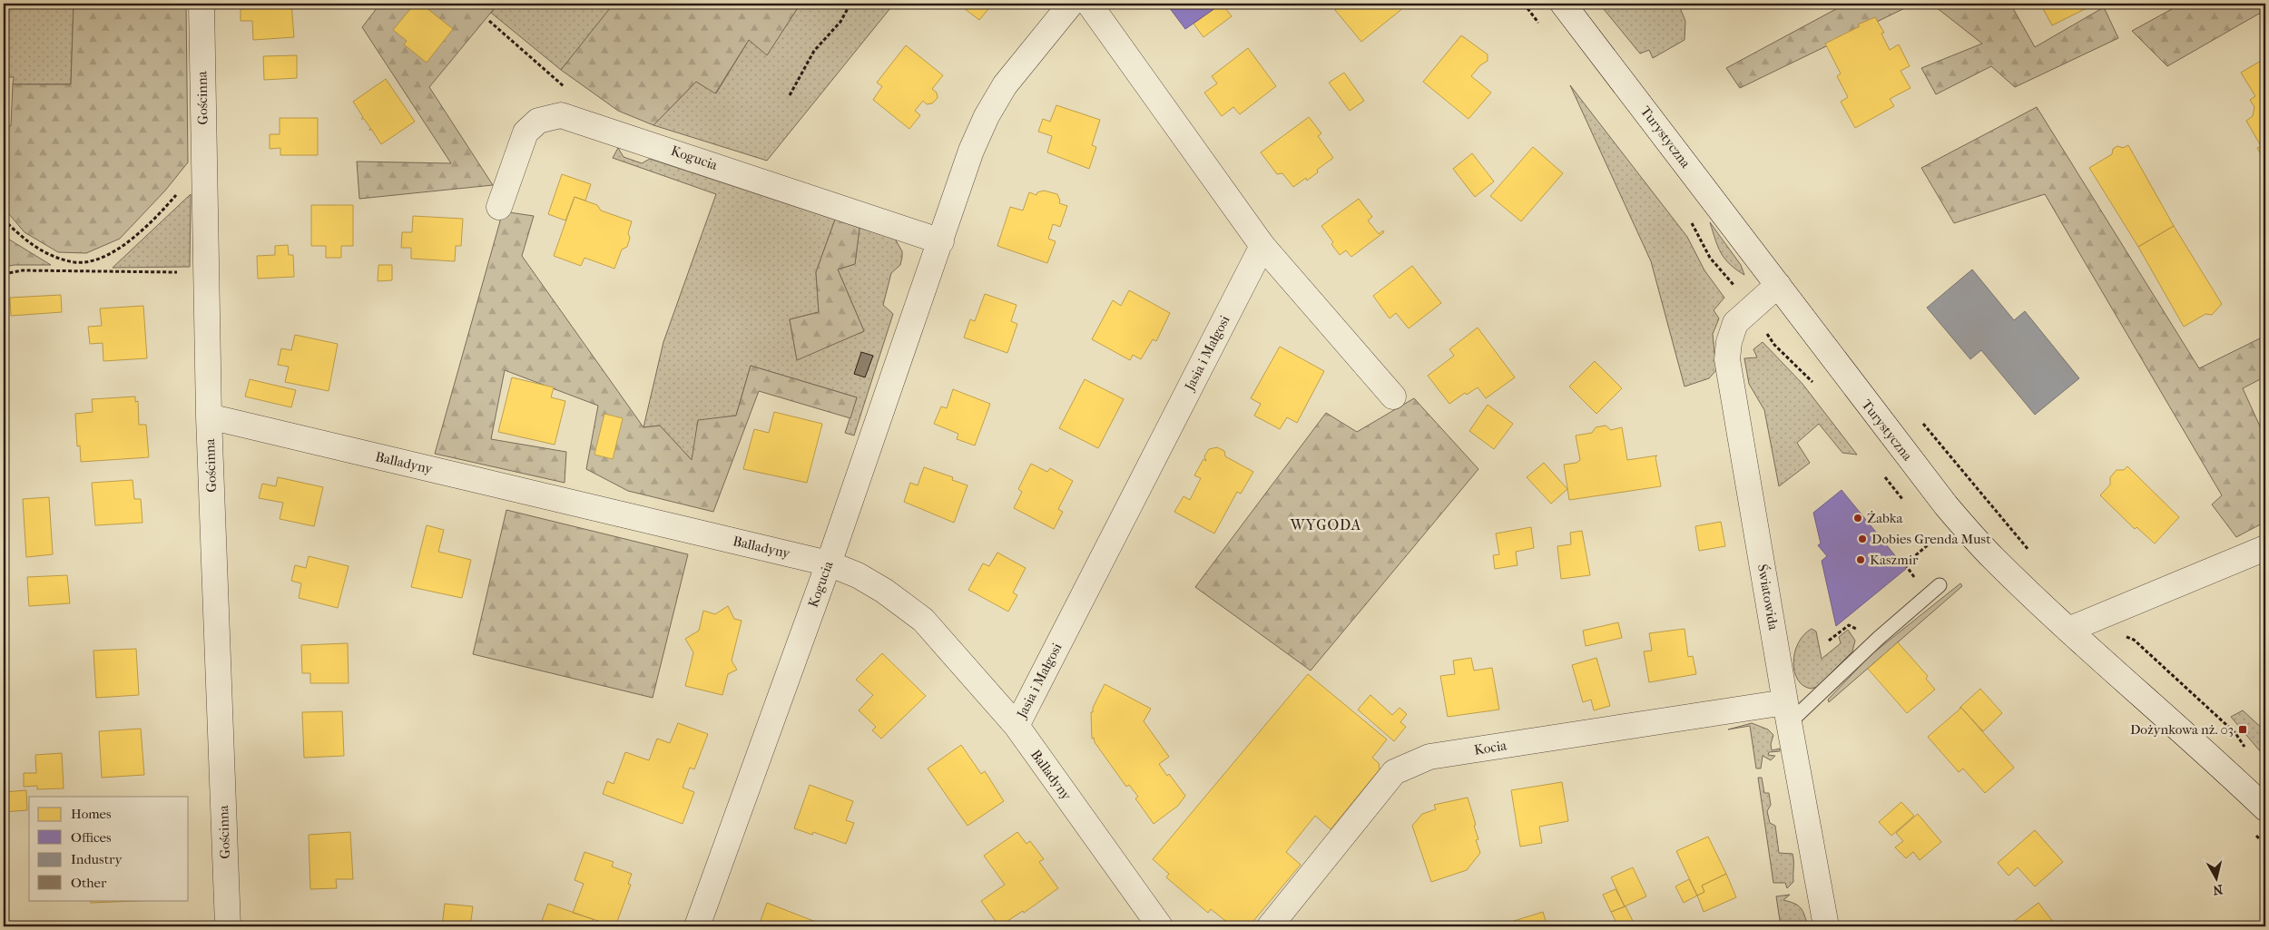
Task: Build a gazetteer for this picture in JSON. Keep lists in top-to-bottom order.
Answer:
{
  "streets": {
    "street": [
      "Gościnna",
      "Turystyczna",
      "Kogucia",
      "Jasia i Małgosi",
      "Balladyny",
      "Światowida",
      "Kocia"
    ]
  },
  "crossings": [
    ["Gościnna", "Balladyny"],
    ["Turystyczna", "Światowida"],
    ["Kogucia", "Balladyny"],
    ["Jasia i Małgosi", "Balladyny"],
    ["Światowida", "Kocia"]
  ],
  "districts": ["WYGODA"],
  "places": {
    "other": ["Żabka", "Dobies Grenda Must", "Kaszmir"],
    "transit": ["Dożynkowa nż. 03"]
  },
  "legend": [
    "Homes",
    "Offices",
    "Industry",
    "Other"
  ],
  "north": "bottom"
}
